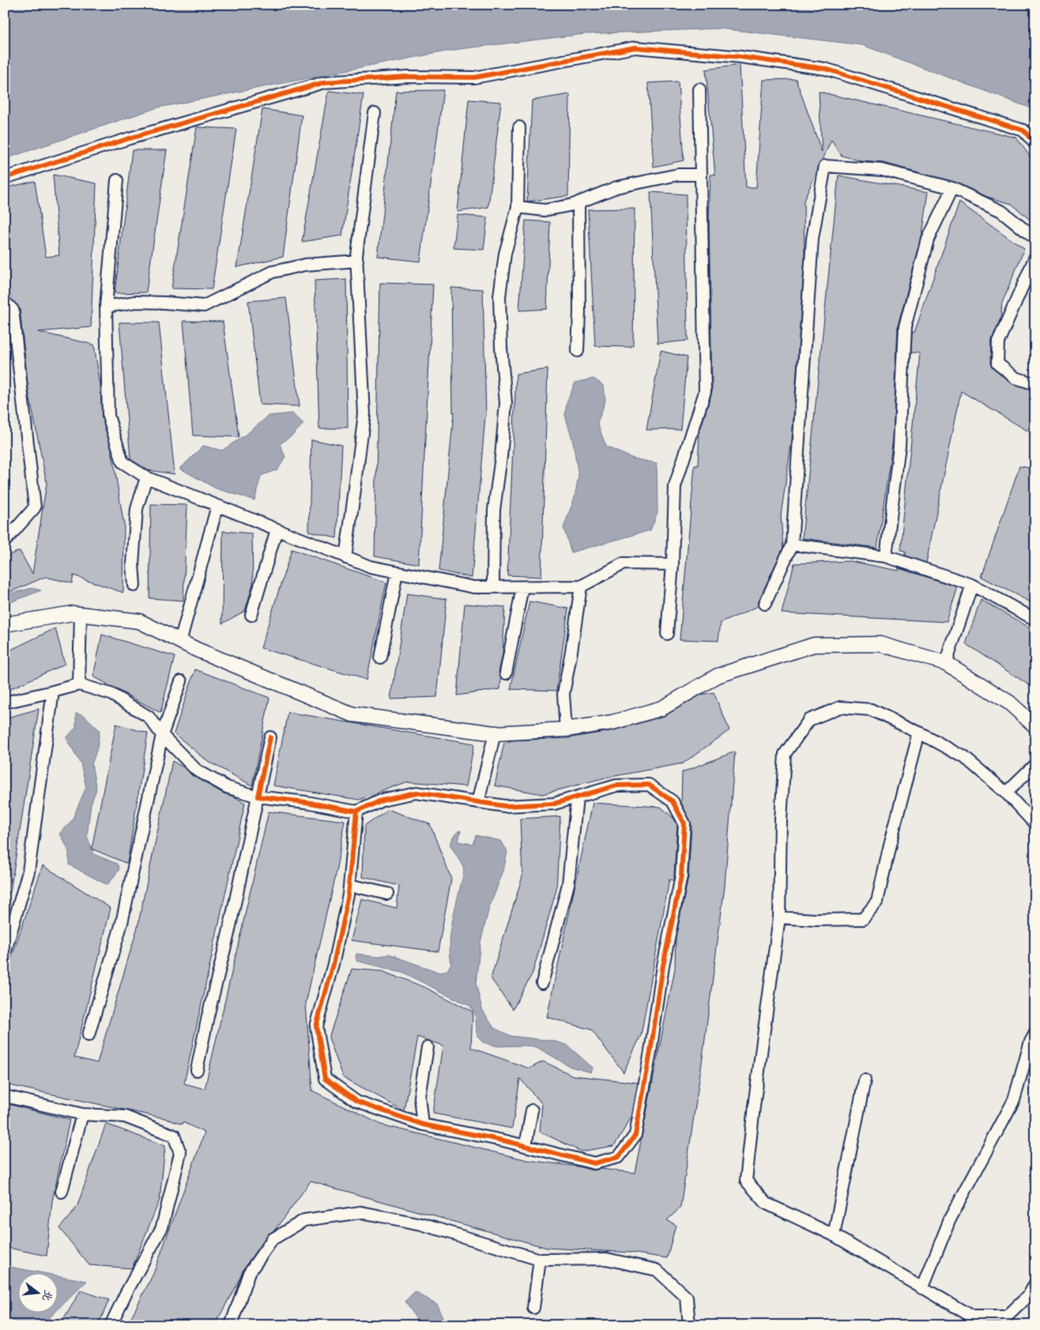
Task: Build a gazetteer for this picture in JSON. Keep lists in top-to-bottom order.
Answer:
{
  "north": "right"
}
